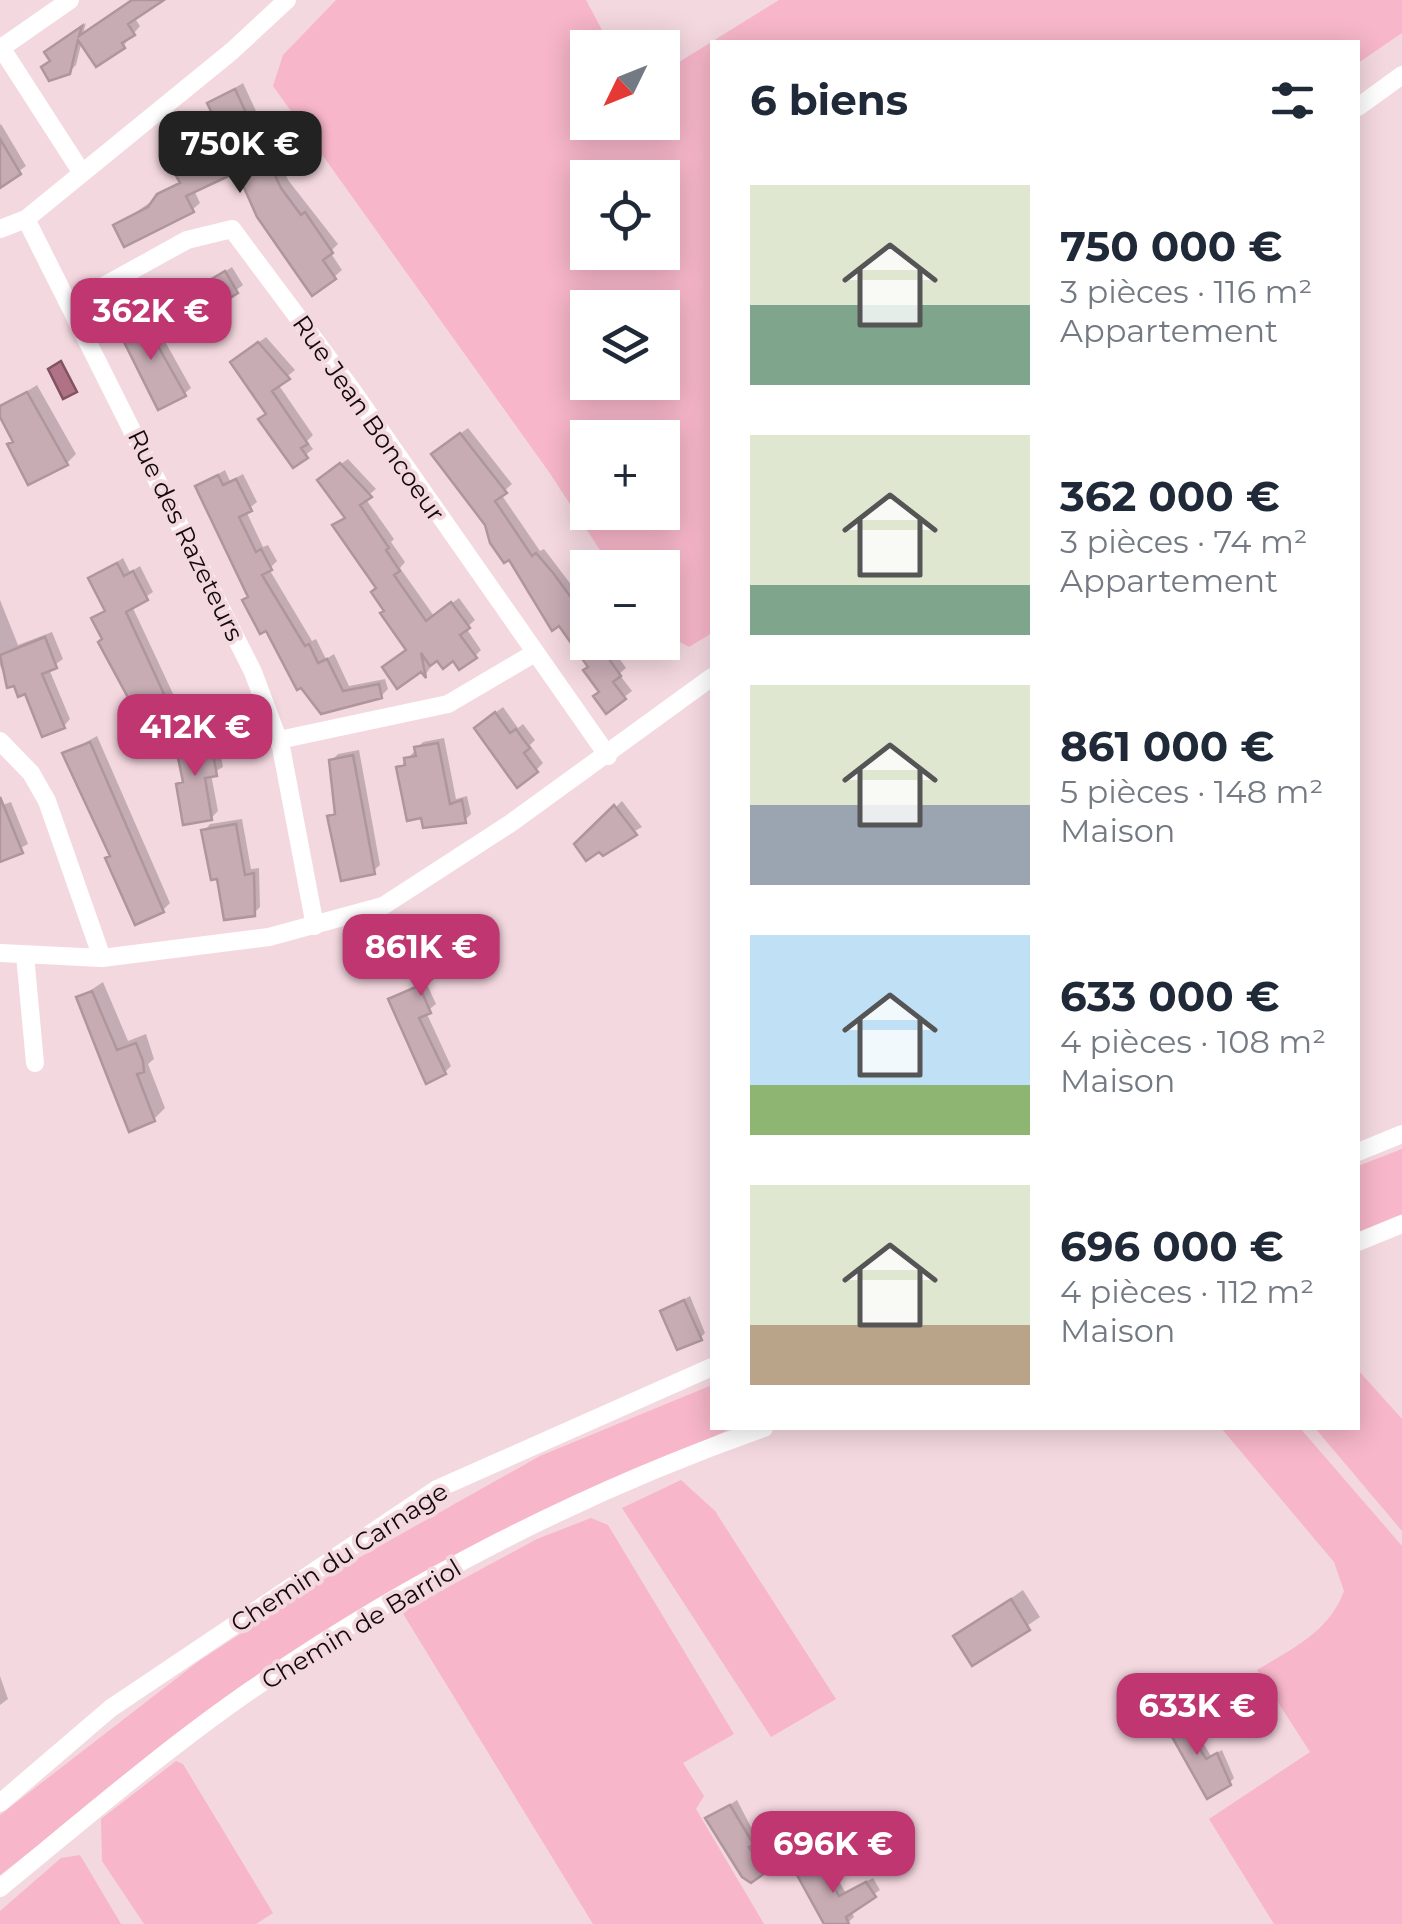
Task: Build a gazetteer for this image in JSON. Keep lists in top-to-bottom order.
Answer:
{
  "streets": {
    "street": [
      "Rue Jean Boncoeur",
      "Rue des Razeteurs",
      "Chemin du Carnage",
      "Chemin de Barriol"
    ]
  },
  "crossings": [
    ["Rue Jean Boncoeur", "Rue des Razeteurs"]
  ],
  "north": "bottom left",
  "page": {
    "map_buttons": ["+", "−"],
    "heading": "6 biens",
    "price": [
      "750K €",
      "362K €",
      "412K €",
      "861K €",
      "633K €",
      "696K €"
    ],
    "list": [
      {
        "name": "750 000 €",
        "note": "3 pièces · 116 m² · Appartement"
      },
      {
        "name": "362 000 €",
        "note": "3 pièces · 74 m² · Appartement"
      },
      {
        "name": "861 000 €",
        "note": "5 pièces · 148 m² · Maison"
      },
      {
        "name": "633 000 €",
        "note": "4 pièces · 108 m² · Maison"
      },
      {
        "name": "696 000 €",
        "note": "4 pièces · 112 m² · Maison"
      }
    ]
  }
}
